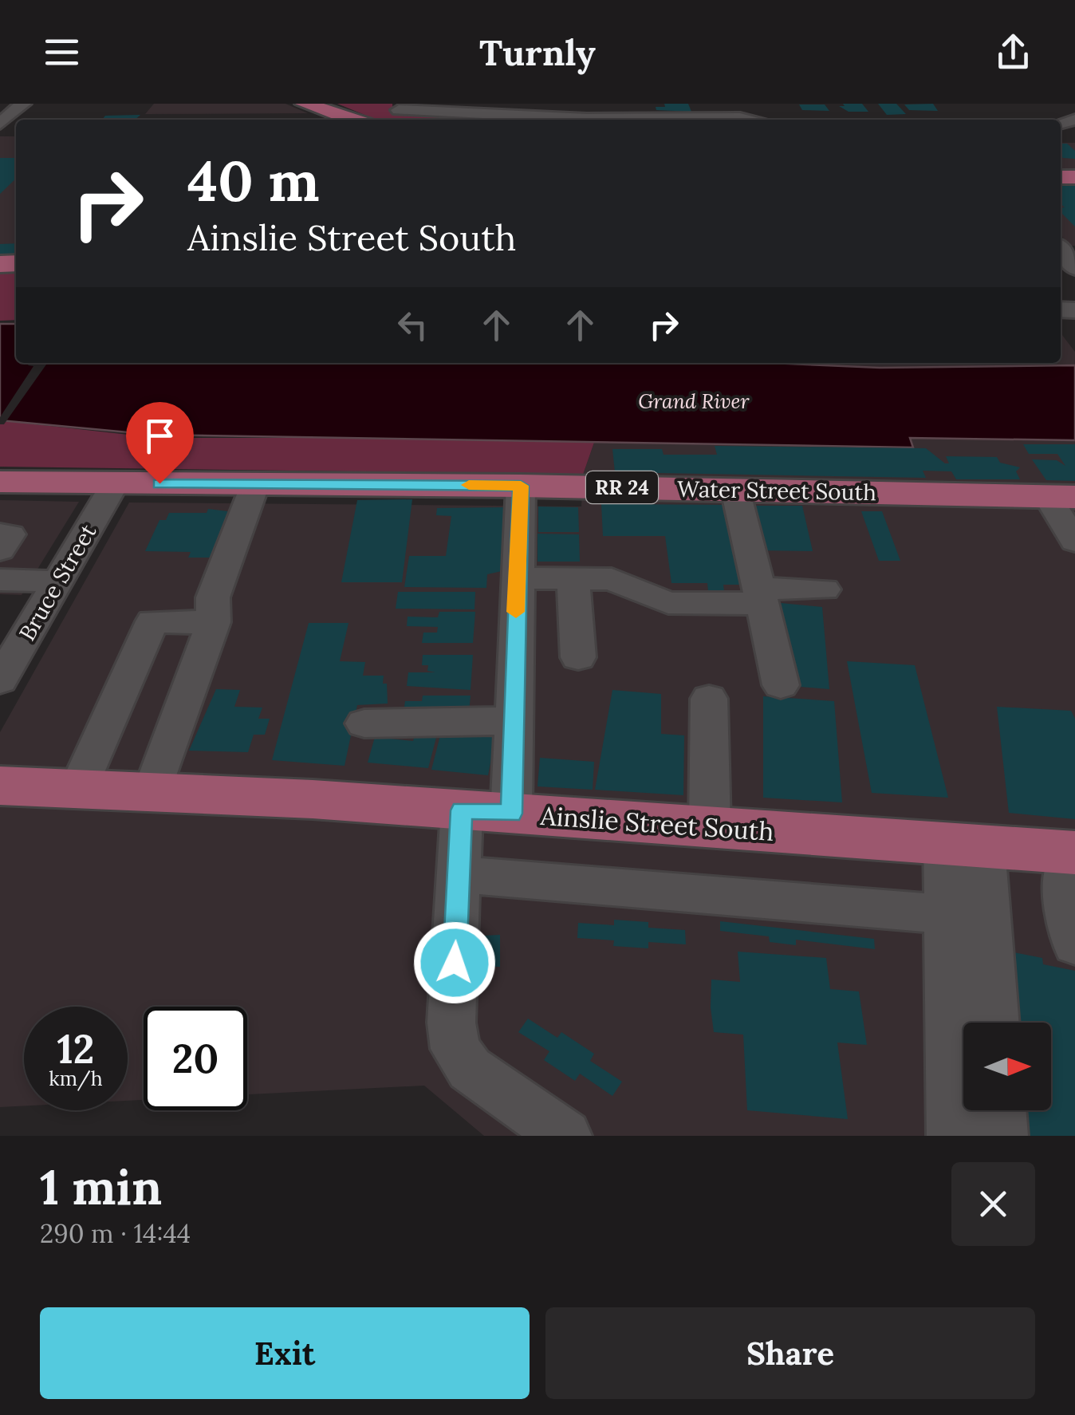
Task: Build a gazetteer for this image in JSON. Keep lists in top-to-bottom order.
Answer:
{
  "streets": {
    "main road": ["RR 24", "Water Street South", "Ainslie Street South"],
    "street": ["Bruce Street"]
  },
  "crossings": [
    ["Water Street South", "Bruce Street"]
  ],
  "water": ["Grand River"],
  "north": "right",
  "page": {
    "header": "Turnly",
    "turn": ["40 m", "Ainslie Street South"],
    "speed": "12 km/h",
    "limit": "20",
    "heading": ["1 min", "290 m · 14:44"],
    "buttons": ["Exit", "Share"]
  }
}
